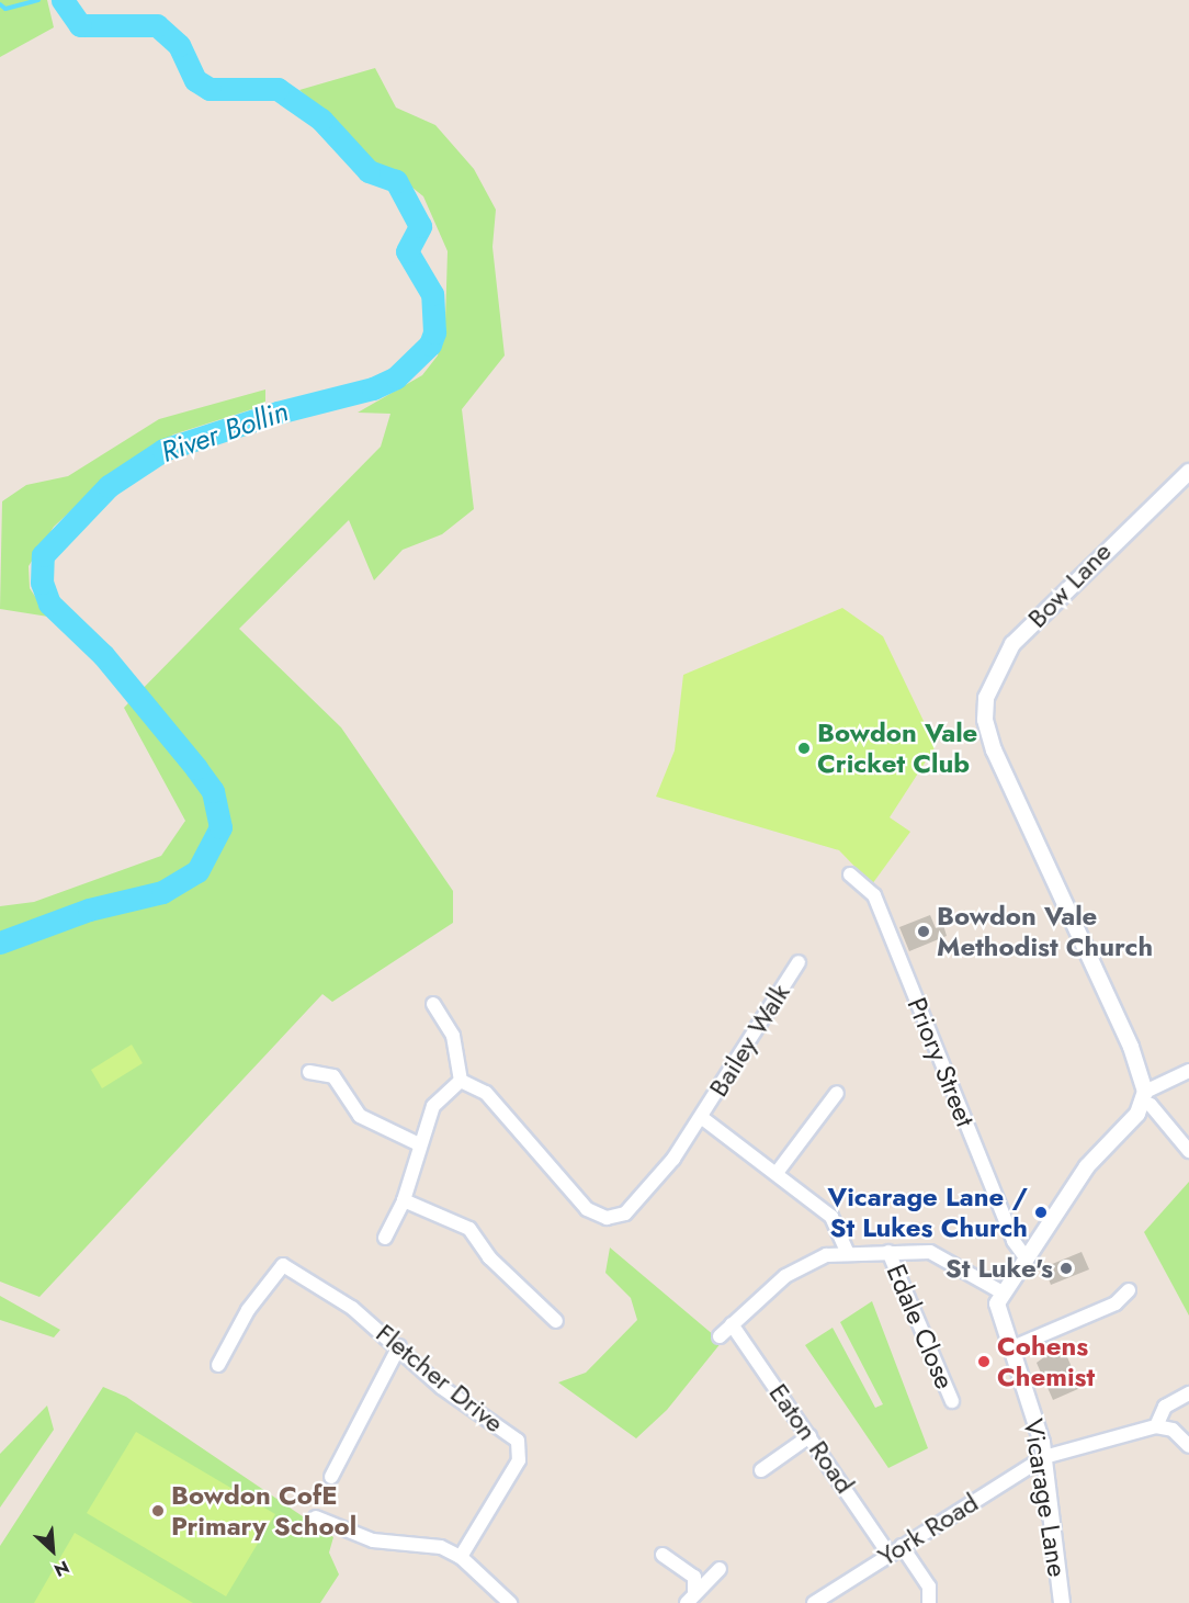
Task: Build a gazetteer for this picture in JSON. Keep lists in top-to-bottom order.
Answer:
{
  "streets": {
    "street": [
      "Bow Lane",
      "Bailey Walk",
      "Priory Street",
      "Edale Close",
      "Fletcher Drive",
      "Eaton Road",
      "Vicarage Lane",
      "York Road"
    ]
  },
  "crossings": [
    ["Eaton Road", "York Road"],
    ["Vicarage Lane", "York Road"]
  ],
  "water": ["River Bollin"],
  "places": [
    "Bowdon Vale Cricket Club",
    "Bowdon Vale Methodist Church",
    "Vicarage Lane / St Lukes Church",
    "St Luke's",
    "Cohens Chemist",
    "Bowdon CofE Primary School"
  ],
  "north": "bottom right"
}
